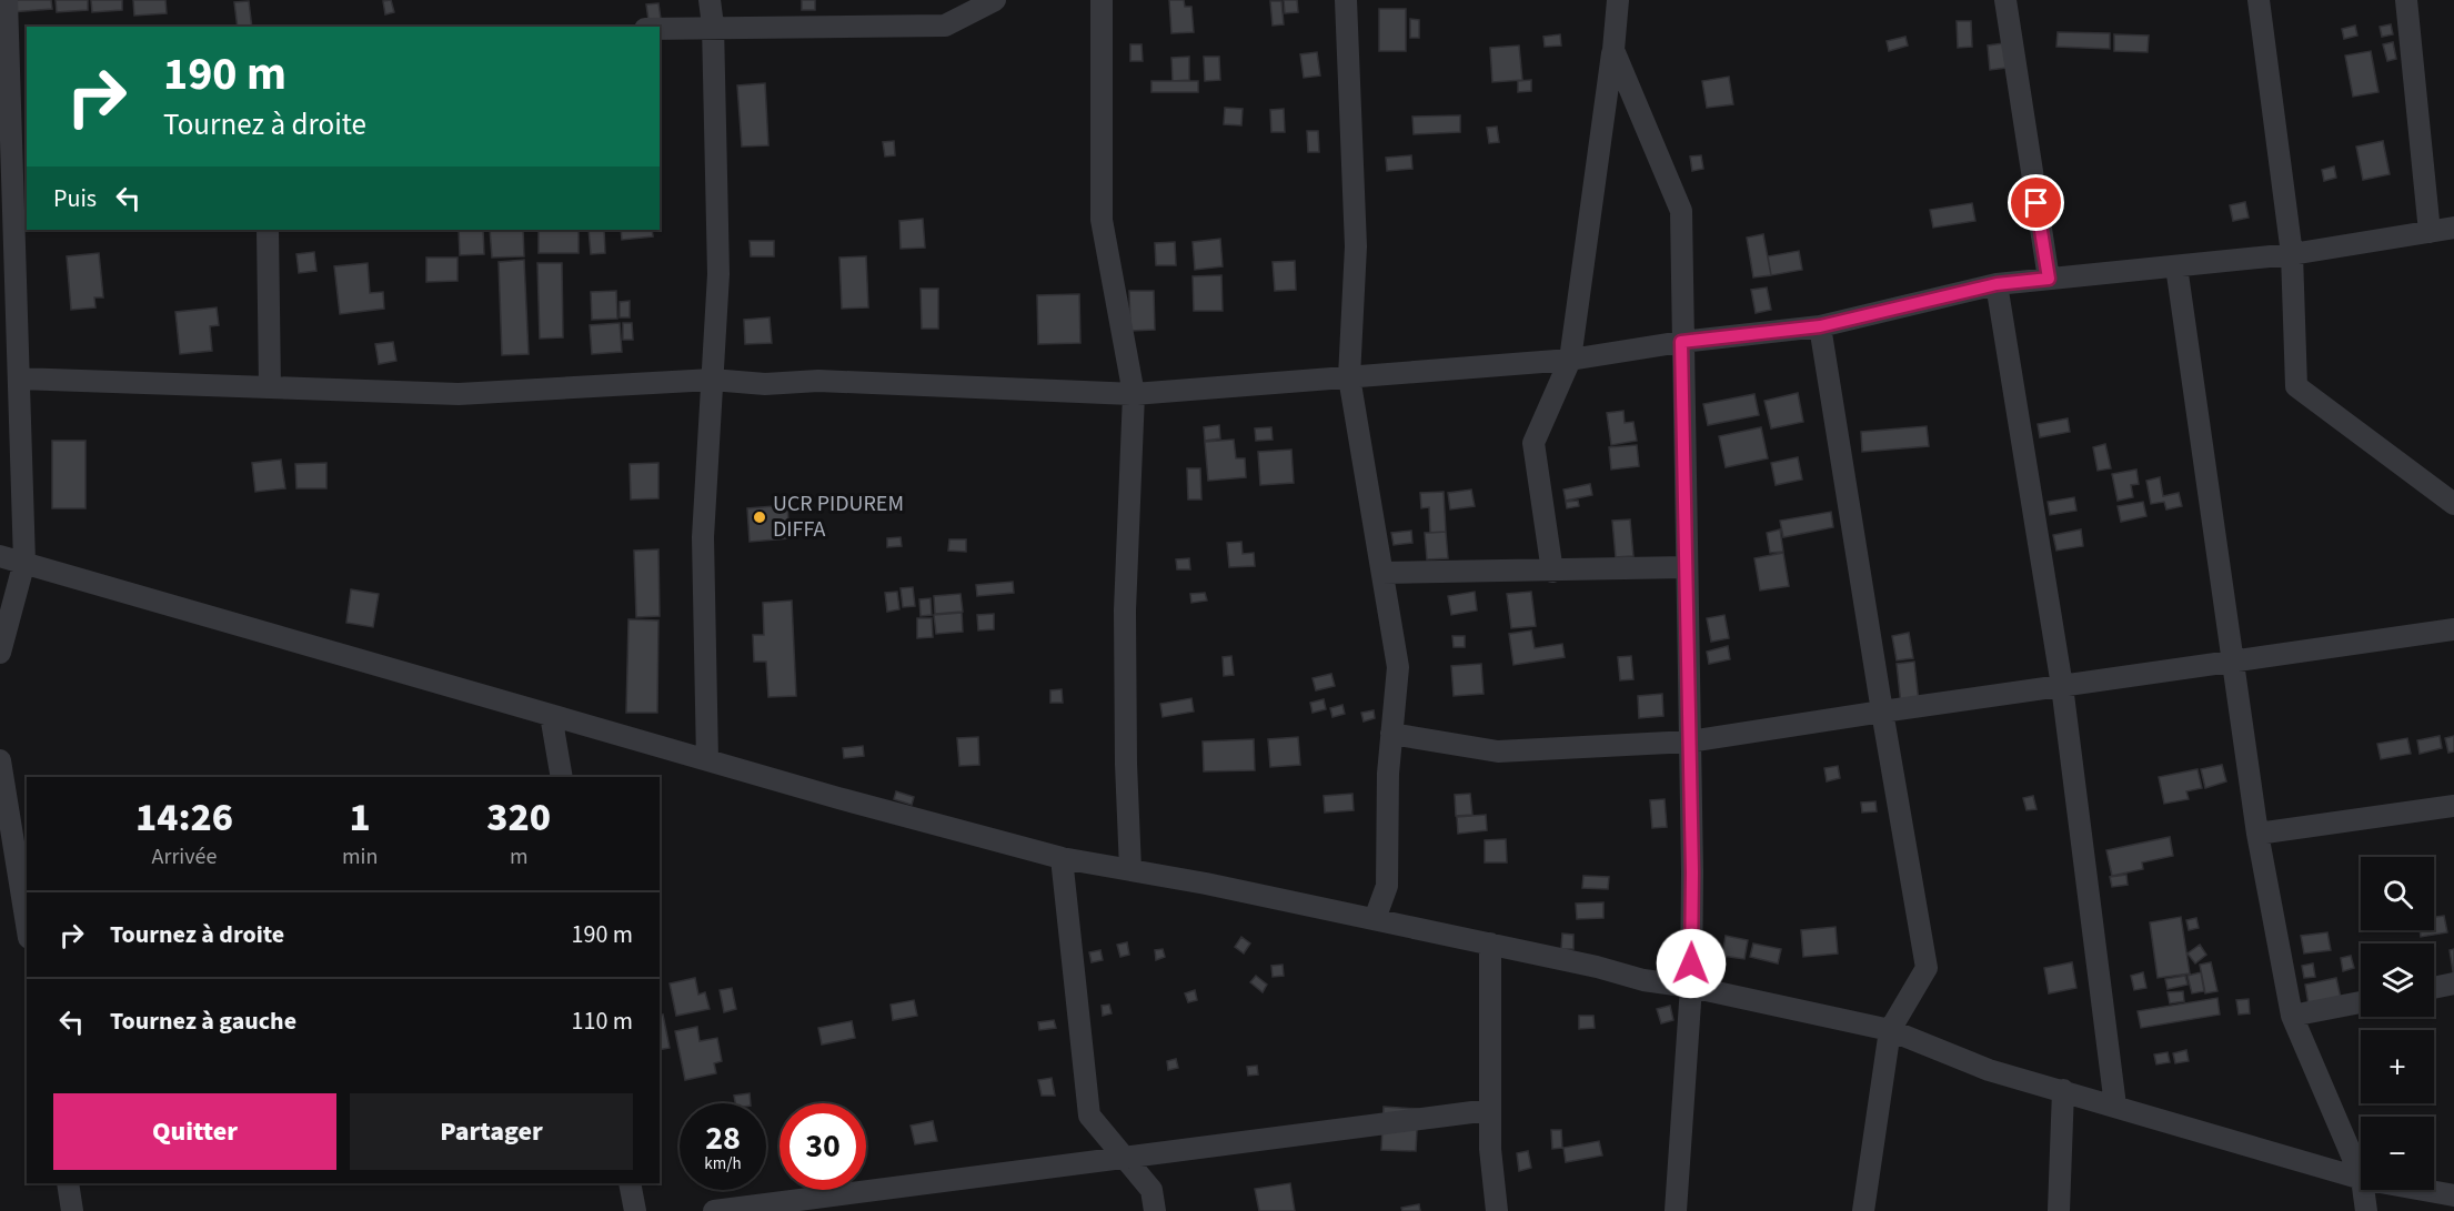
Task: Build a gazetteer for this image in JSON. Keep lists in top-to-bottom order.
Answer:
{
  "places": ["UCR PIDUREM DIFFA"],
  "page": {
    "turn": ["190 m", "Tournez à droite"],
    "then": "Puis",
    "eta": [
      "14:26",
      "Arrivée",
      "1",
      "min",
      "320",
      "m"
    ],
    "map_buttons": ["+", "−"],
    "list": [
      {
        "name": "Tournez à droite",
        "value": "190 m"
      },
      {
        "name": "Tournez à gauche",
        "value": "110 m"
      }
    ],
    "buttons": ["Quitter", "Partager"],
    "speed": "28 km/h",
    "limit": "30"
  }
}
